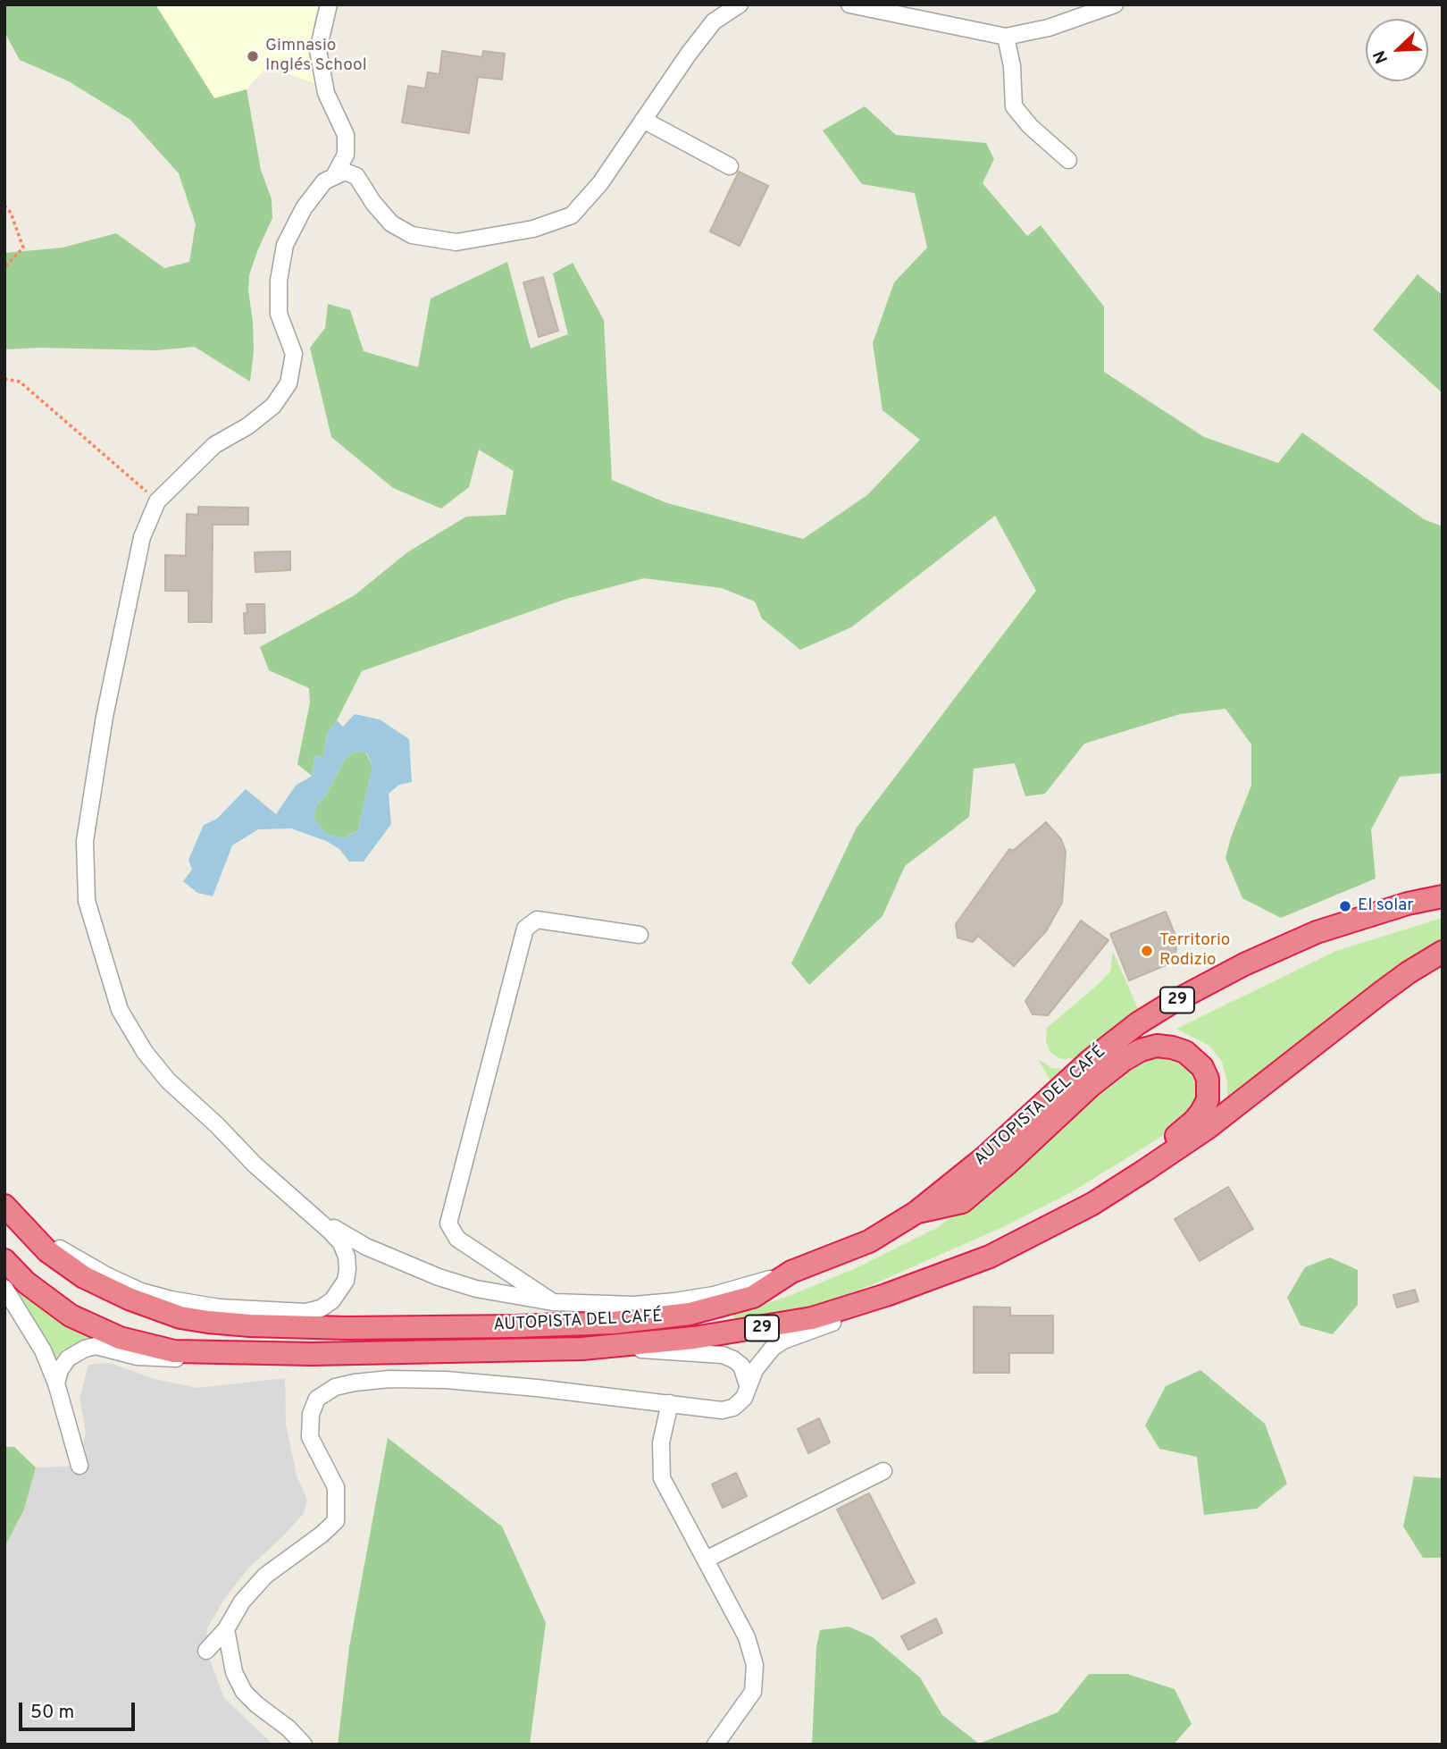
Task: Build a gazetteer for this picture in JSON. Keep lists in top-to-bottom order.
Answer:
{
  "streets": {
    "highway": ["29", "AUTOPISTA DEL CAFÉ"]
  },
  "places": ["Gimnasio Inglés School", "El solar", "Territorio Rodizio"],
  "scale_bar": "50 m",
  "north": "bottom left"
}
